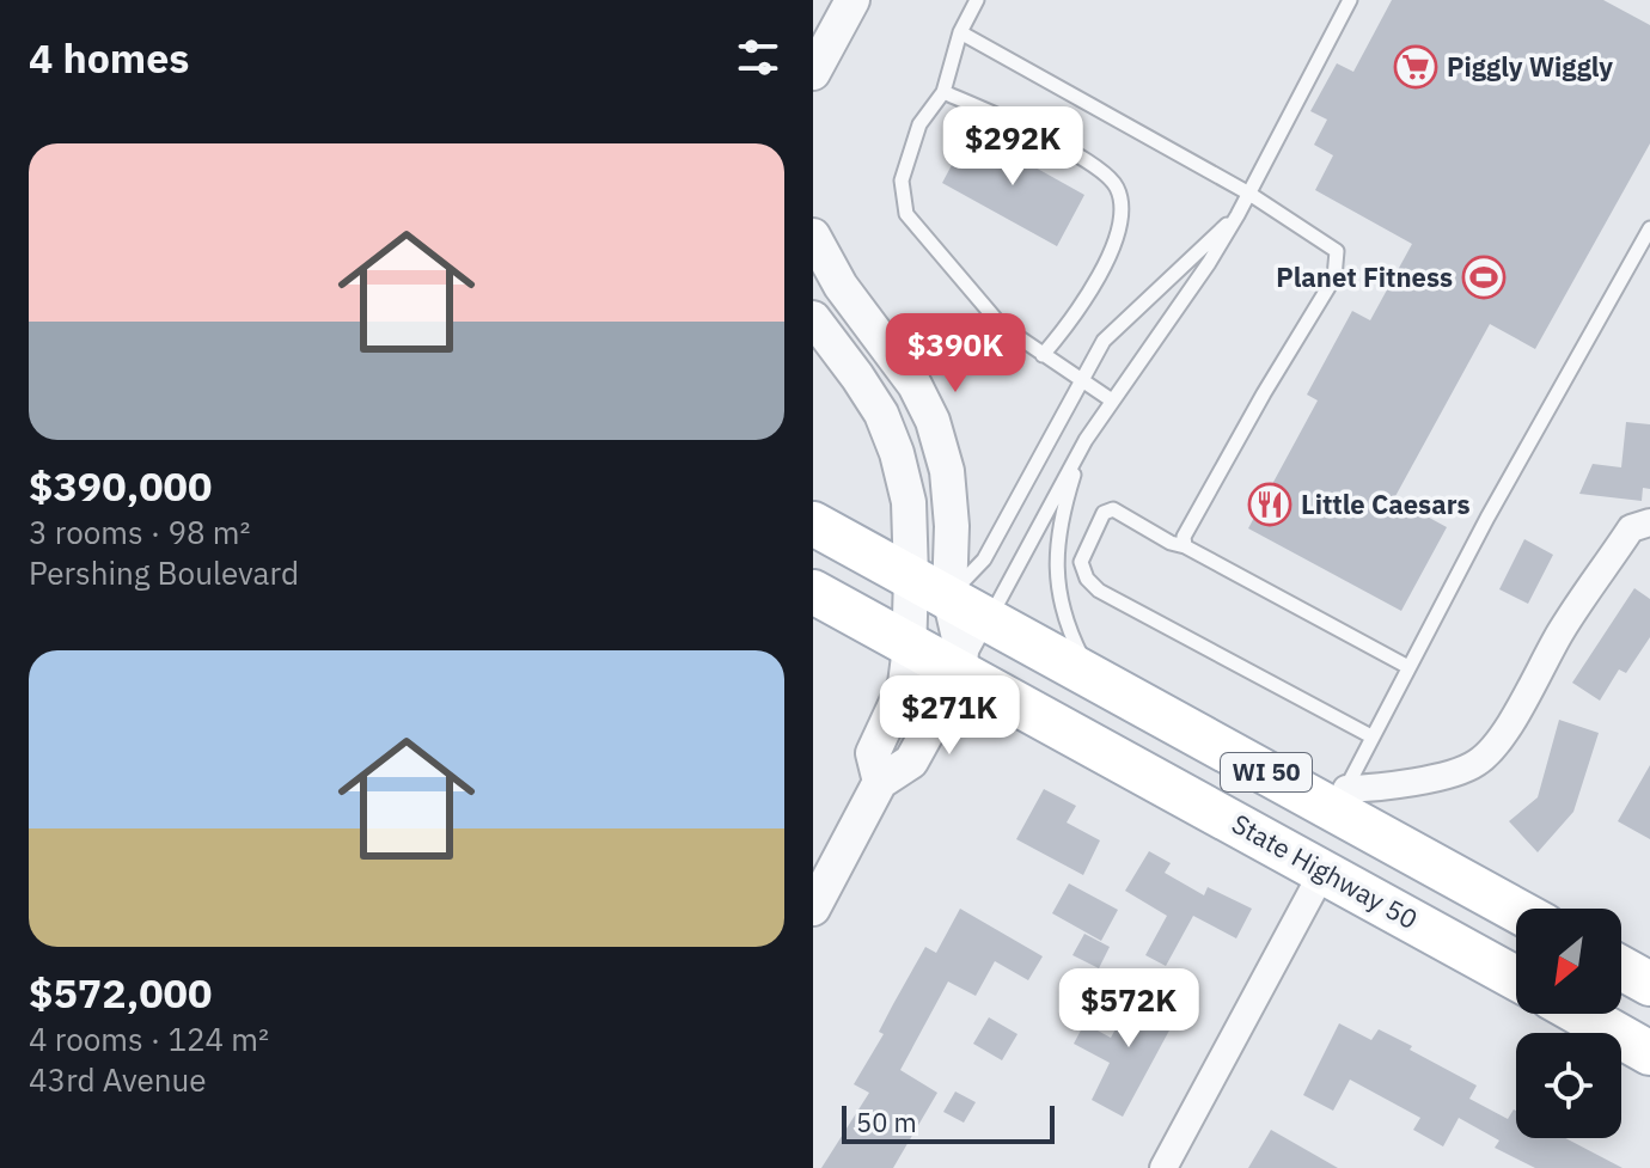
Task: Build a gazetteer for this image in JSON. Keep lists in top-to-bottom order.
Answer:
{
  "streets": {
    "main road": ["WI 50", "State Highway 50"]
  },
  "places": {
    "supermarket": ["Piggly Wiggly"],
    "sports": ["Planet Fitness"],
    "restaurant": ["Little Caesars"]
  },
  "scale_bar": "50 m",
  "north": "bottom left",
  "page": {
    "heading": "4 homes",
    "price": [
      "$292K",
      "$390K",
      "$271K",
      "$572K"
    ],
    "list": [
      {
        "name": "$390,000",
        "note": "3 rooms · 98 m² · Pershing Boulevard"
      },
      {
        "name": "$572,000",
        "note": "4 rooms · 124 m² · 43rd Avenue"
      }
    ],
    "scale": "50 m"
  }
}
